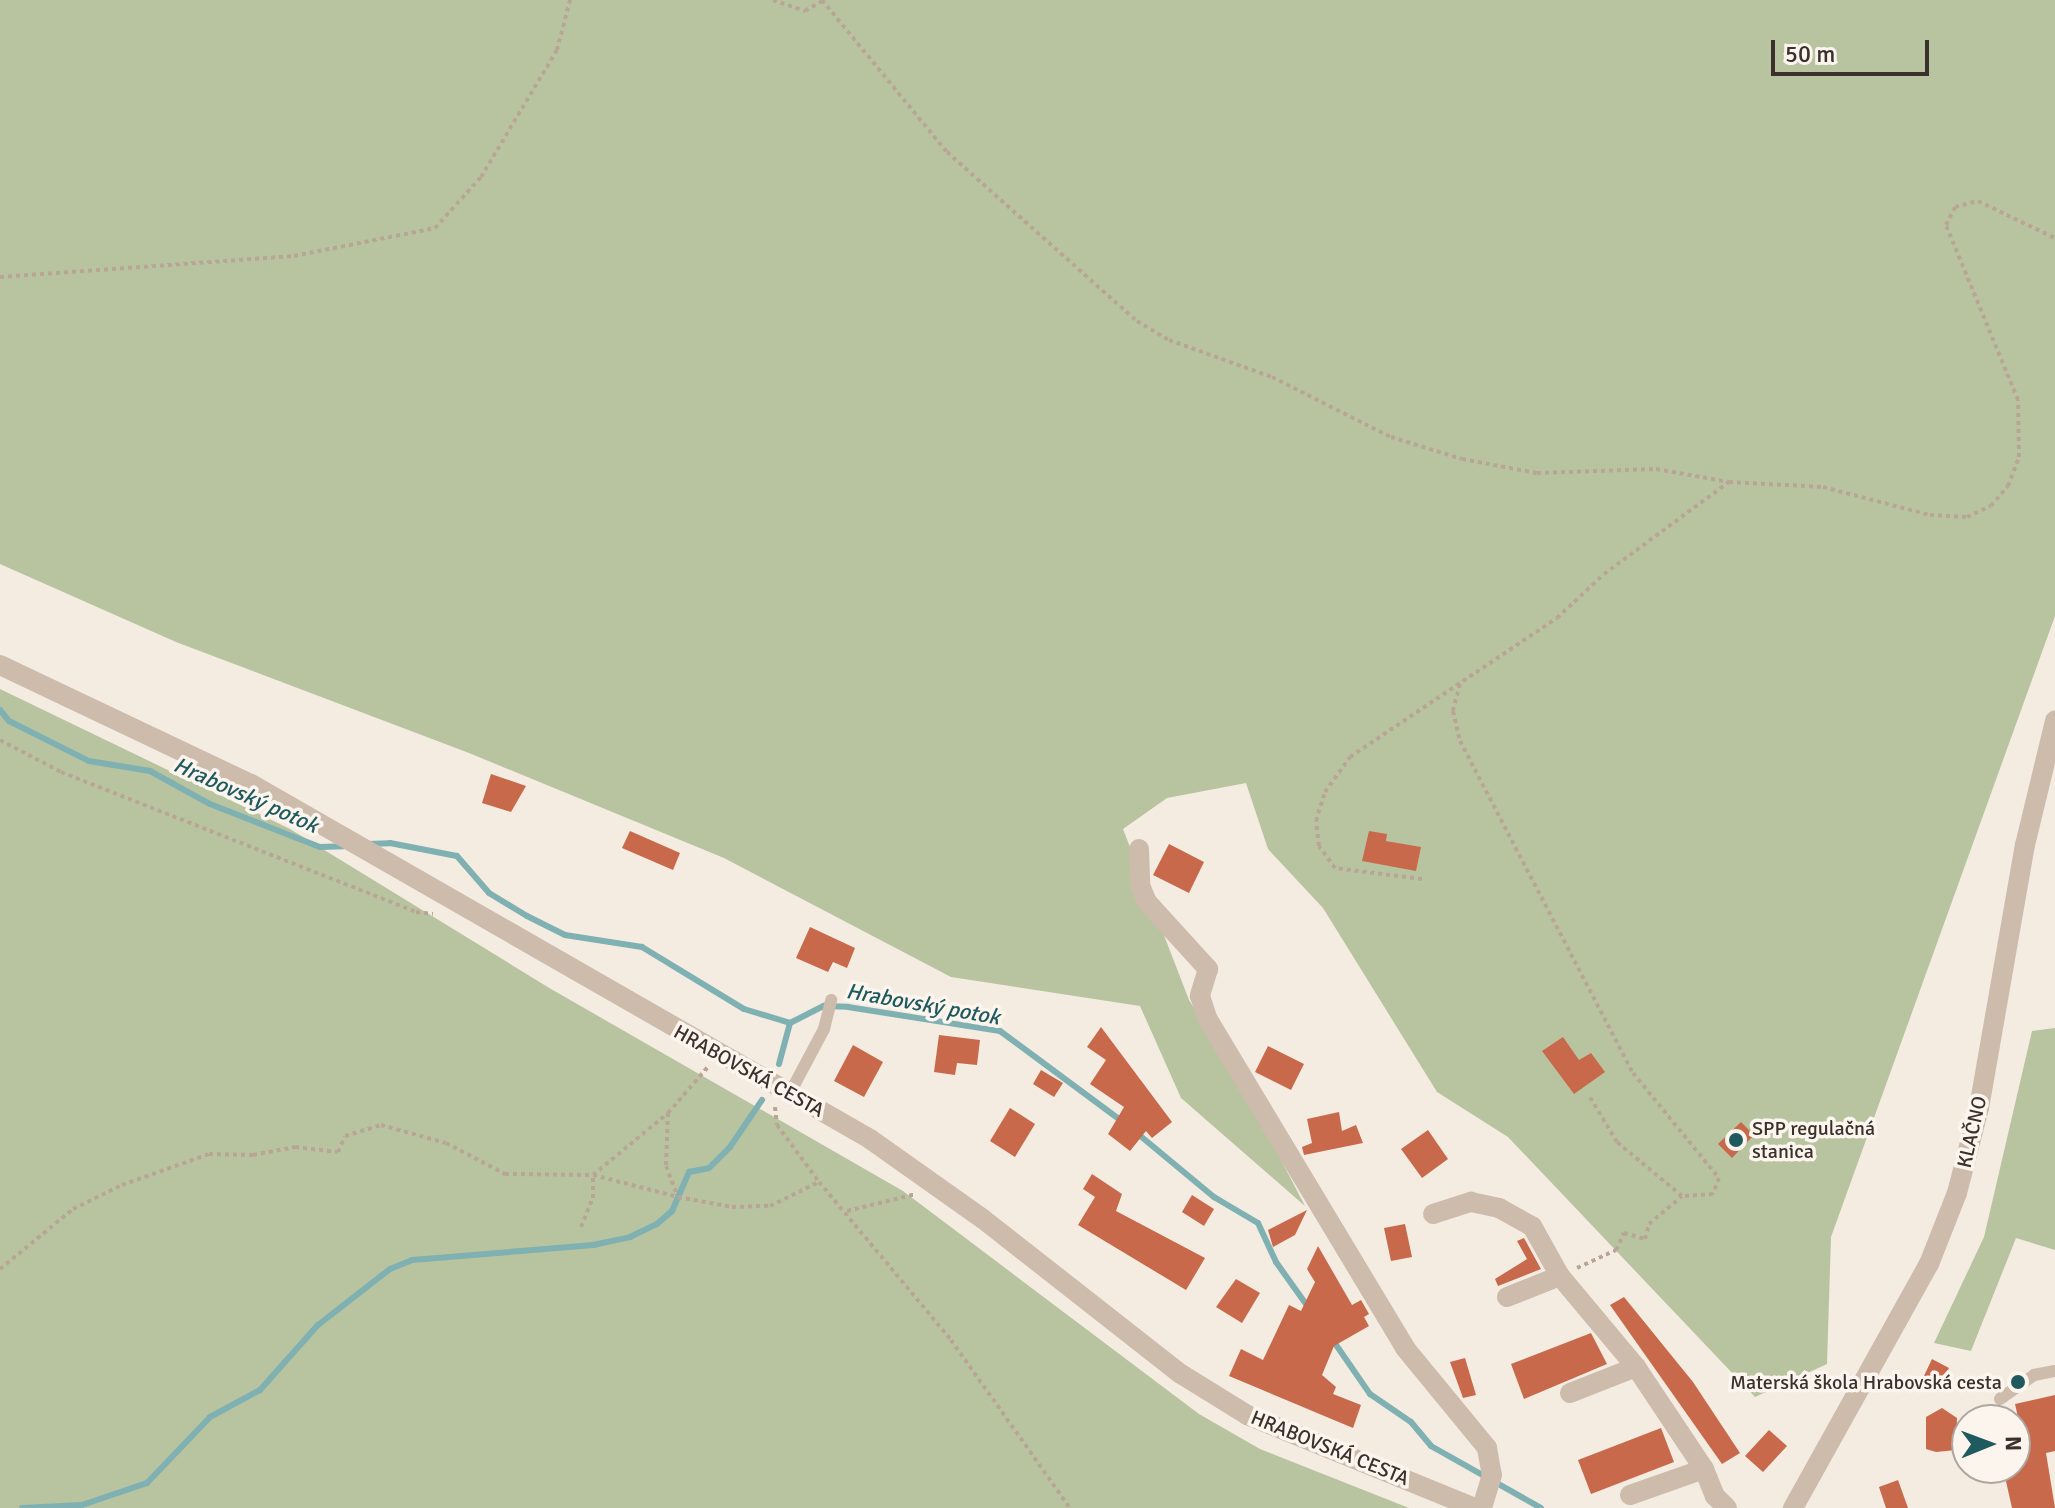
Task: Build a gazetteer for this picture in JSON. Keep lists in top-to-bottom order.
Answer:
{
  "streets": {
    "street": ["HRABOVSKÁ CESTA", "KLAČNO"]
  },
  "water": ["Hrabovský potok"],
  "places": ["SPP regulačná stanica", "Materská škola Hrabovská cesta"],
  "scale_bar": "50 m",
  "north": "right"
}
